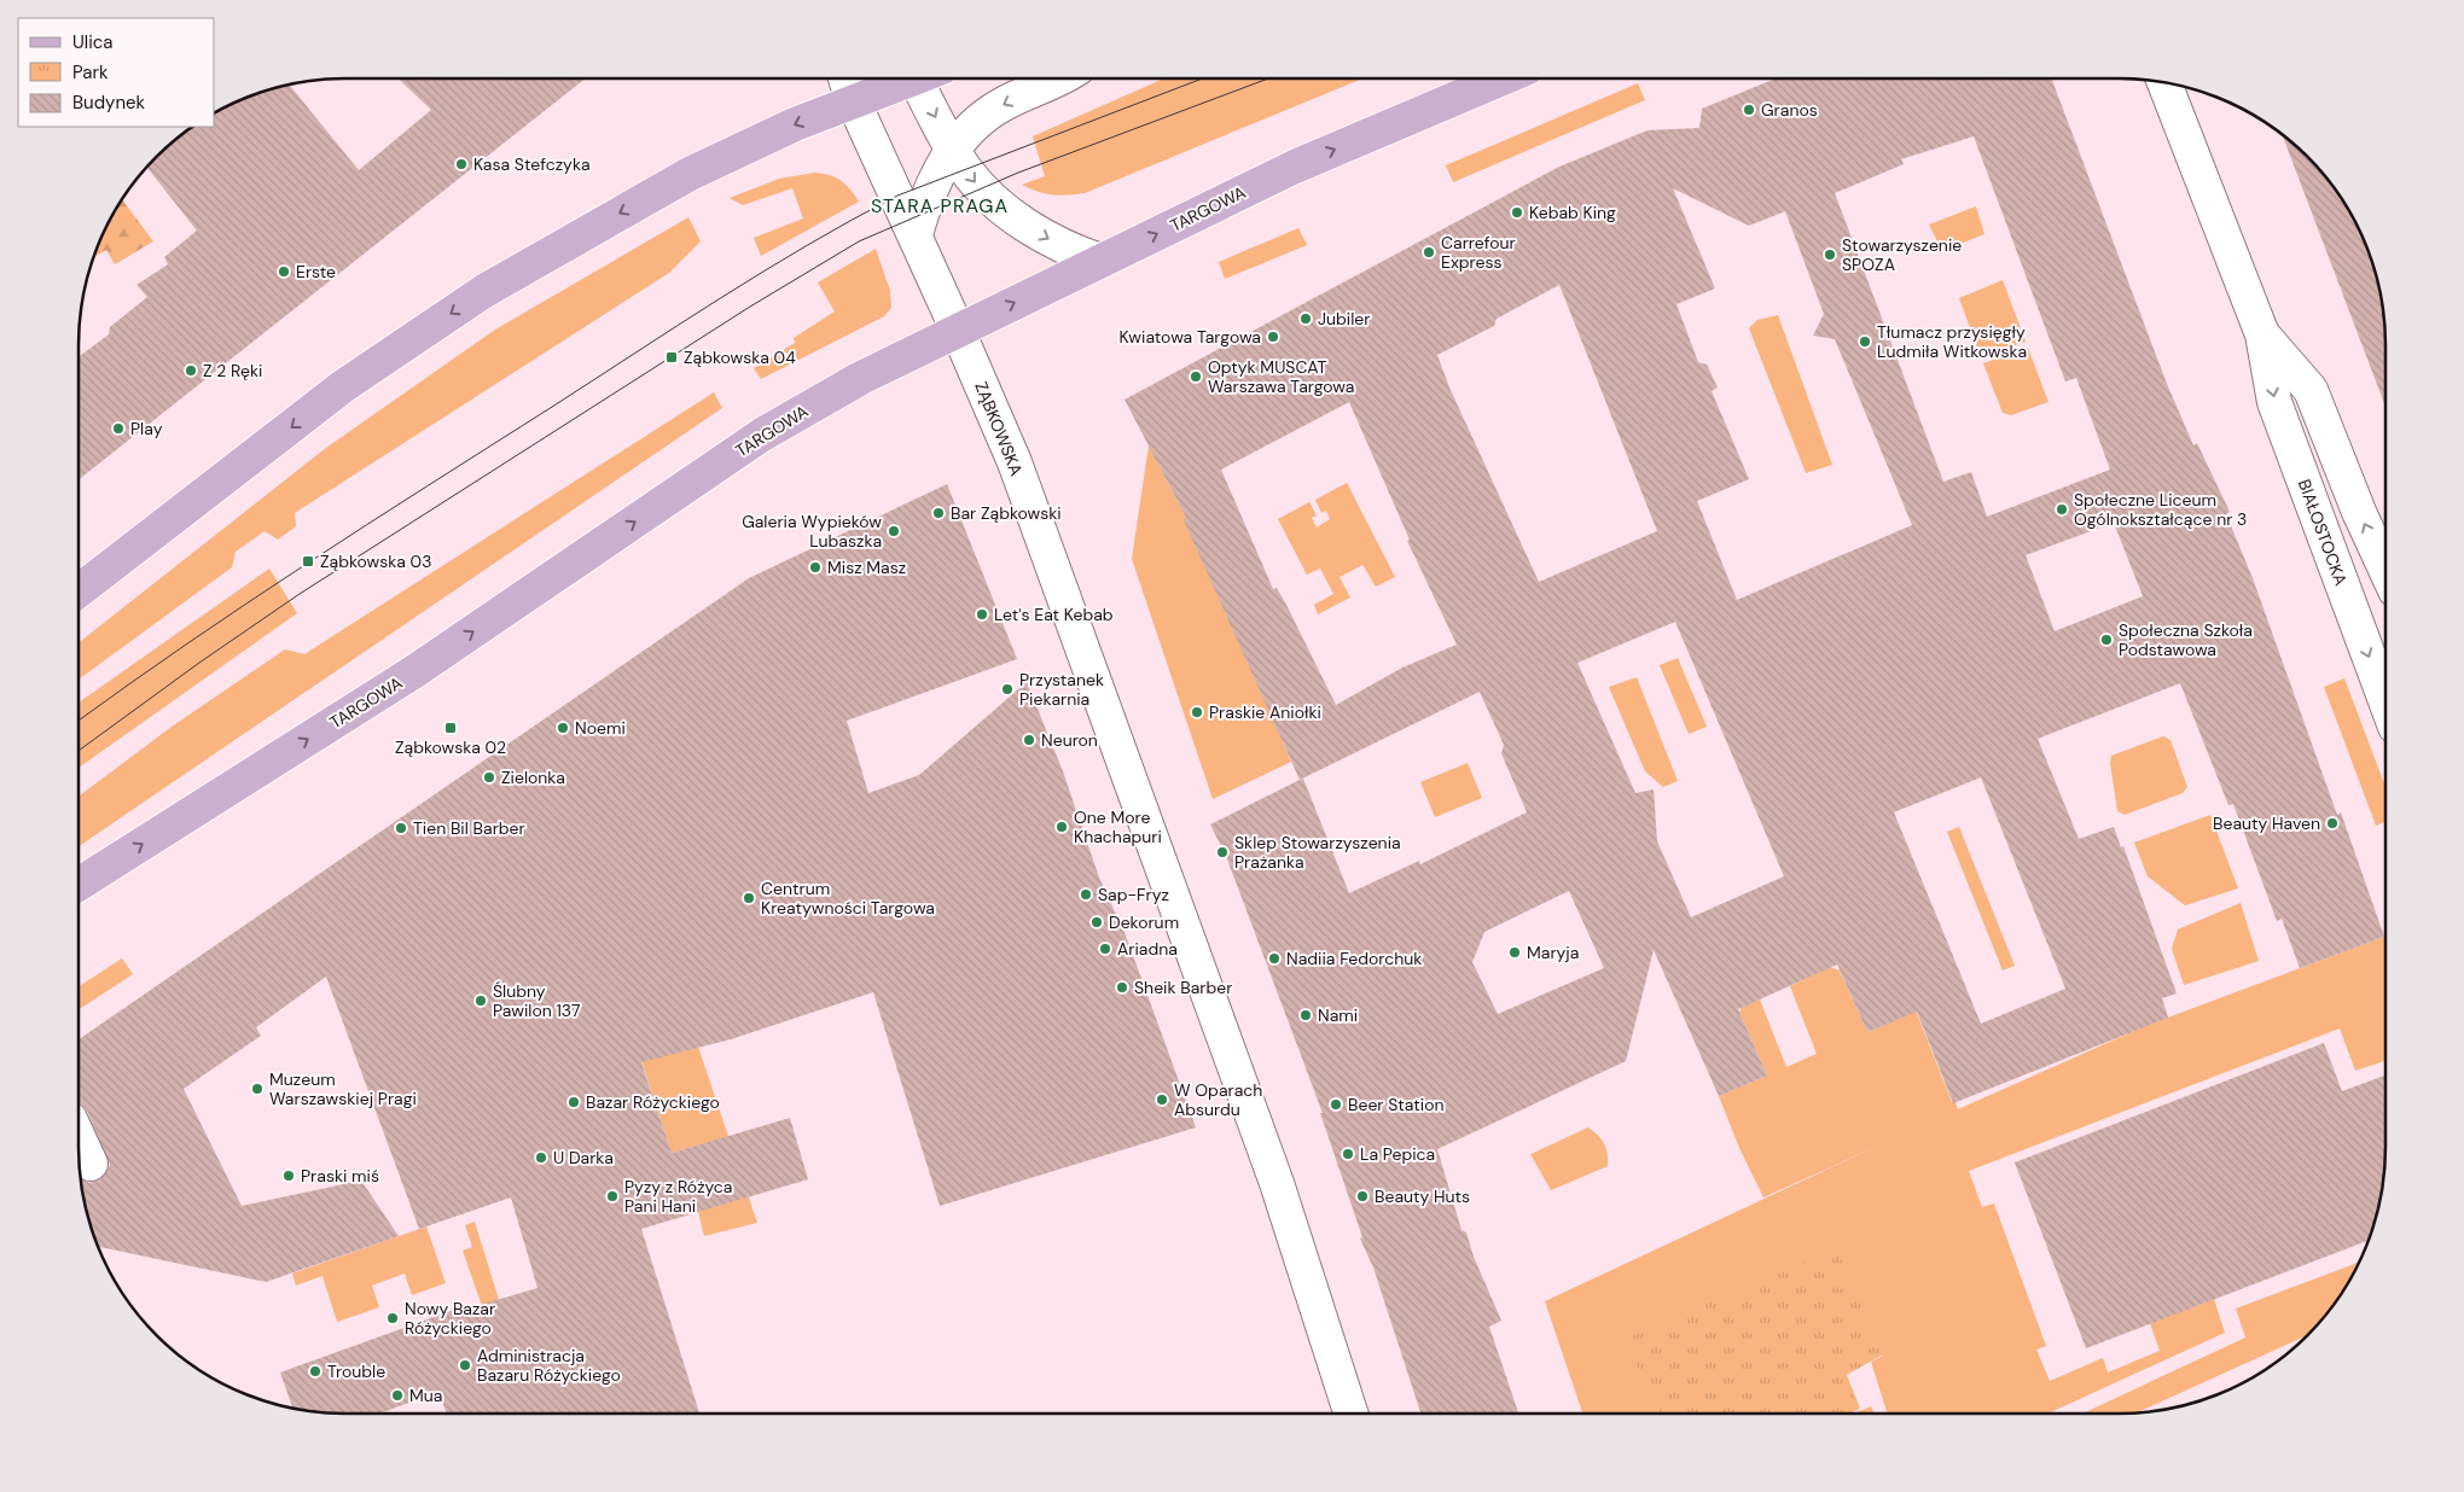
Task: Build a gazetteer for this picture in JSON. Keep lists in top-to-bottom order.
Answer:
{
  "streets": {
    "main road": ["TARGOWA"],
    "street": ["ZĄBKOWSKA", "BIAŁOSTOCKA"]
  },
  "crossings": [
    ["TARGOWA", "ZĄBKOWSKA"]
  ],
  "districts": ["STARA PRAGA"],
  "places": {
    "other": [
      "Granos",
      "Kasa Stefczyka",
      "Kebab King",
      "Carrefour Express",
      "Stowarzyszenie SPOZA",
      "Erste",
      "Jubiler",
      "Kwiatowa Targowa",
      "Tłumacz przysięgły Ludmiła Witkowska",
      "Z 2 Ręki",
      "Optyk MUSCAT Warszawa Targowa",
      "Play",
      "Społeczne Liceum Ogólnokształcące nr 3",
      "Bar Ząbkowski",
      "Galeria Wypieków Lubaszka",
      "Misz Masz",
      "Let's Eat Kebab",
      "Społeczna Szkoła Podstawowa",
      "Przystanek Piekarnia",
      "Praskie Aniołki",
      "Noemi",
      "Neuron",
      "Zielonka",
      "Beauty Haven",
      "One More Khachapuri",
      "Tien Bil Barber",
      "Sklep Stowarzyszenia Prażanka",
      "Sap-Fryz",
      "Centrum Kreatywności Targowa",
      "Dekorum",
      "Ariadna",
      "Maryja",
      "Nadiia Fedorchuk",
      "Sheik Barber",
      "Ślubny Pawilon 137",
      "Nami",
      "Muzeum Warszawskiej Pragi",
      "W Oparach Absurdu",
      "Bazar Różyckiego",
      "Beer Station",
      "La Pepica",
      "U Darka",
      "Praski miś",
      "Pyzy z Różyca Pani Hani",
      "Beauty Huts",
      "Nowy Bazar Różyckiego",
      "Administracja Bazaru Różyckiego",
      "Trouble",
      "Mua"
    ],
    "transit": ["Ząbkowska 04", "Ząbkowska 03", "Ząbkowska 02"]
  },
  "legend": ["Ulica", "Park", "Budynek"]
}
